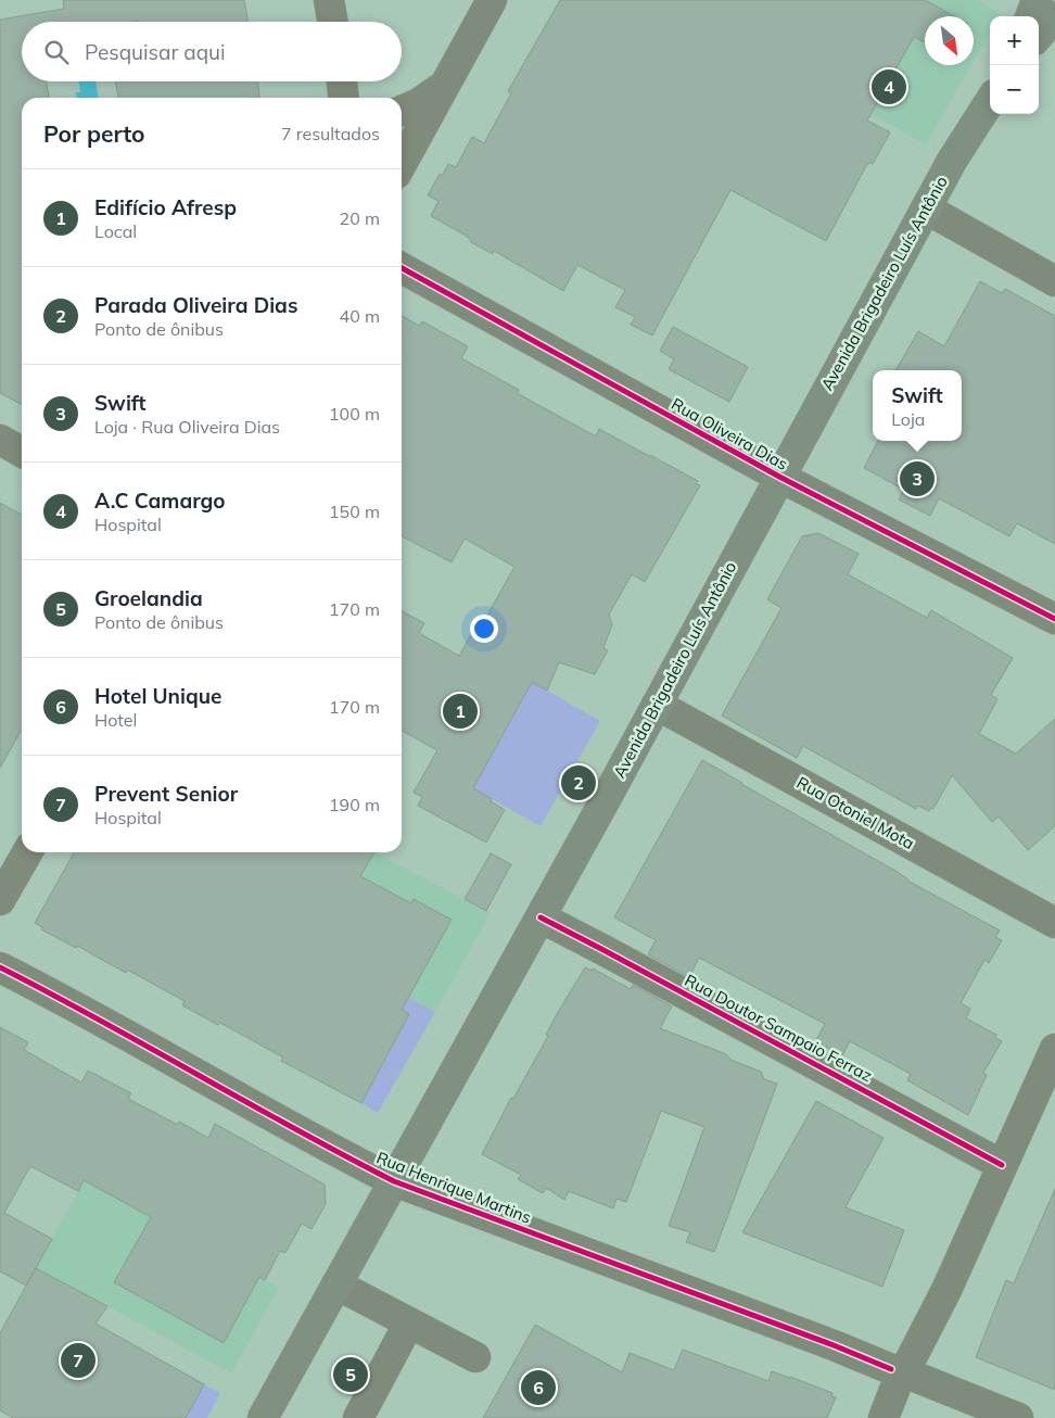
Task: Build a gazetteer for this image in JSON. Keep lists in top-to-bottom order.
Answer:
{
  "streets": {
    "main road": ["Avenida Brigadeiro Luís Antônio"],
    "street": [
      "Rua Oliveira Dias",
      "Rua Otoniel Mota",
      "Rua Doutor Sampaio Ferraz",
      "Rua Henrique Martins"
    ]
  },
  "crossings": [
    ["Avenida Brigadeiro Luís Antônio", "Rua Oliveira Dias"],
    ["Avenida Brigadeiro Luís Antônio", "Rua Otoniel Mota"],
    ["Avenida Brigadeiro Luís Antônio", "Rua Doutor Sampaio Ferraz"],
    ["Avenida Brigadeiro Luís Antônio", "Rua Henrique Martins"]
  ],
  "north": "bottom right",
  "page": {
    "map_buttons": ["+", "−"],
    "search": "Pesquisar aqui",
    "pins": [
      "4",
      "3",
      "1",
      "2",
      "7",
      "5",
      "6"
    ],
    "heading": ["Por perto", "7 resultados"],
    "list": [
      {
        "mark": "1",
        "name": "Edifício Afresp",
        "note": "Local",
        "value": "20 m"
      },
      {
        "mark": "2",
        "name": "Parada Oliveira Dias",
        "note": "Ponto de ônibus",
        "value": "40 m"
      },
      {
        "mark": "3",
        "name": "Swift",
        "note": "Loja · Rua Oliveira Dias",
        "value": "100 m"
      },
      {
        "mark": "4",
        "name": "A.C Camargo",
        "note": "Hospital",
        "value": "150 m"
      },
      {
        "mark": "5",
        "name": "Groelandia",
        "note": "Ponto de ônibus",
        "value": "170 m"
      },
      {
        "mark": "6",
        "name": "Hotel Unique",
        "note": "Hotel",
        "value": "170 m"
      },
      {
        "mark": "7",
        "name": "Prevent Senior",
        "note": "Hospital",
        "value": "190 m"
      }
    ],
    "popup": ["Swift", "Loja"]
  }
}
